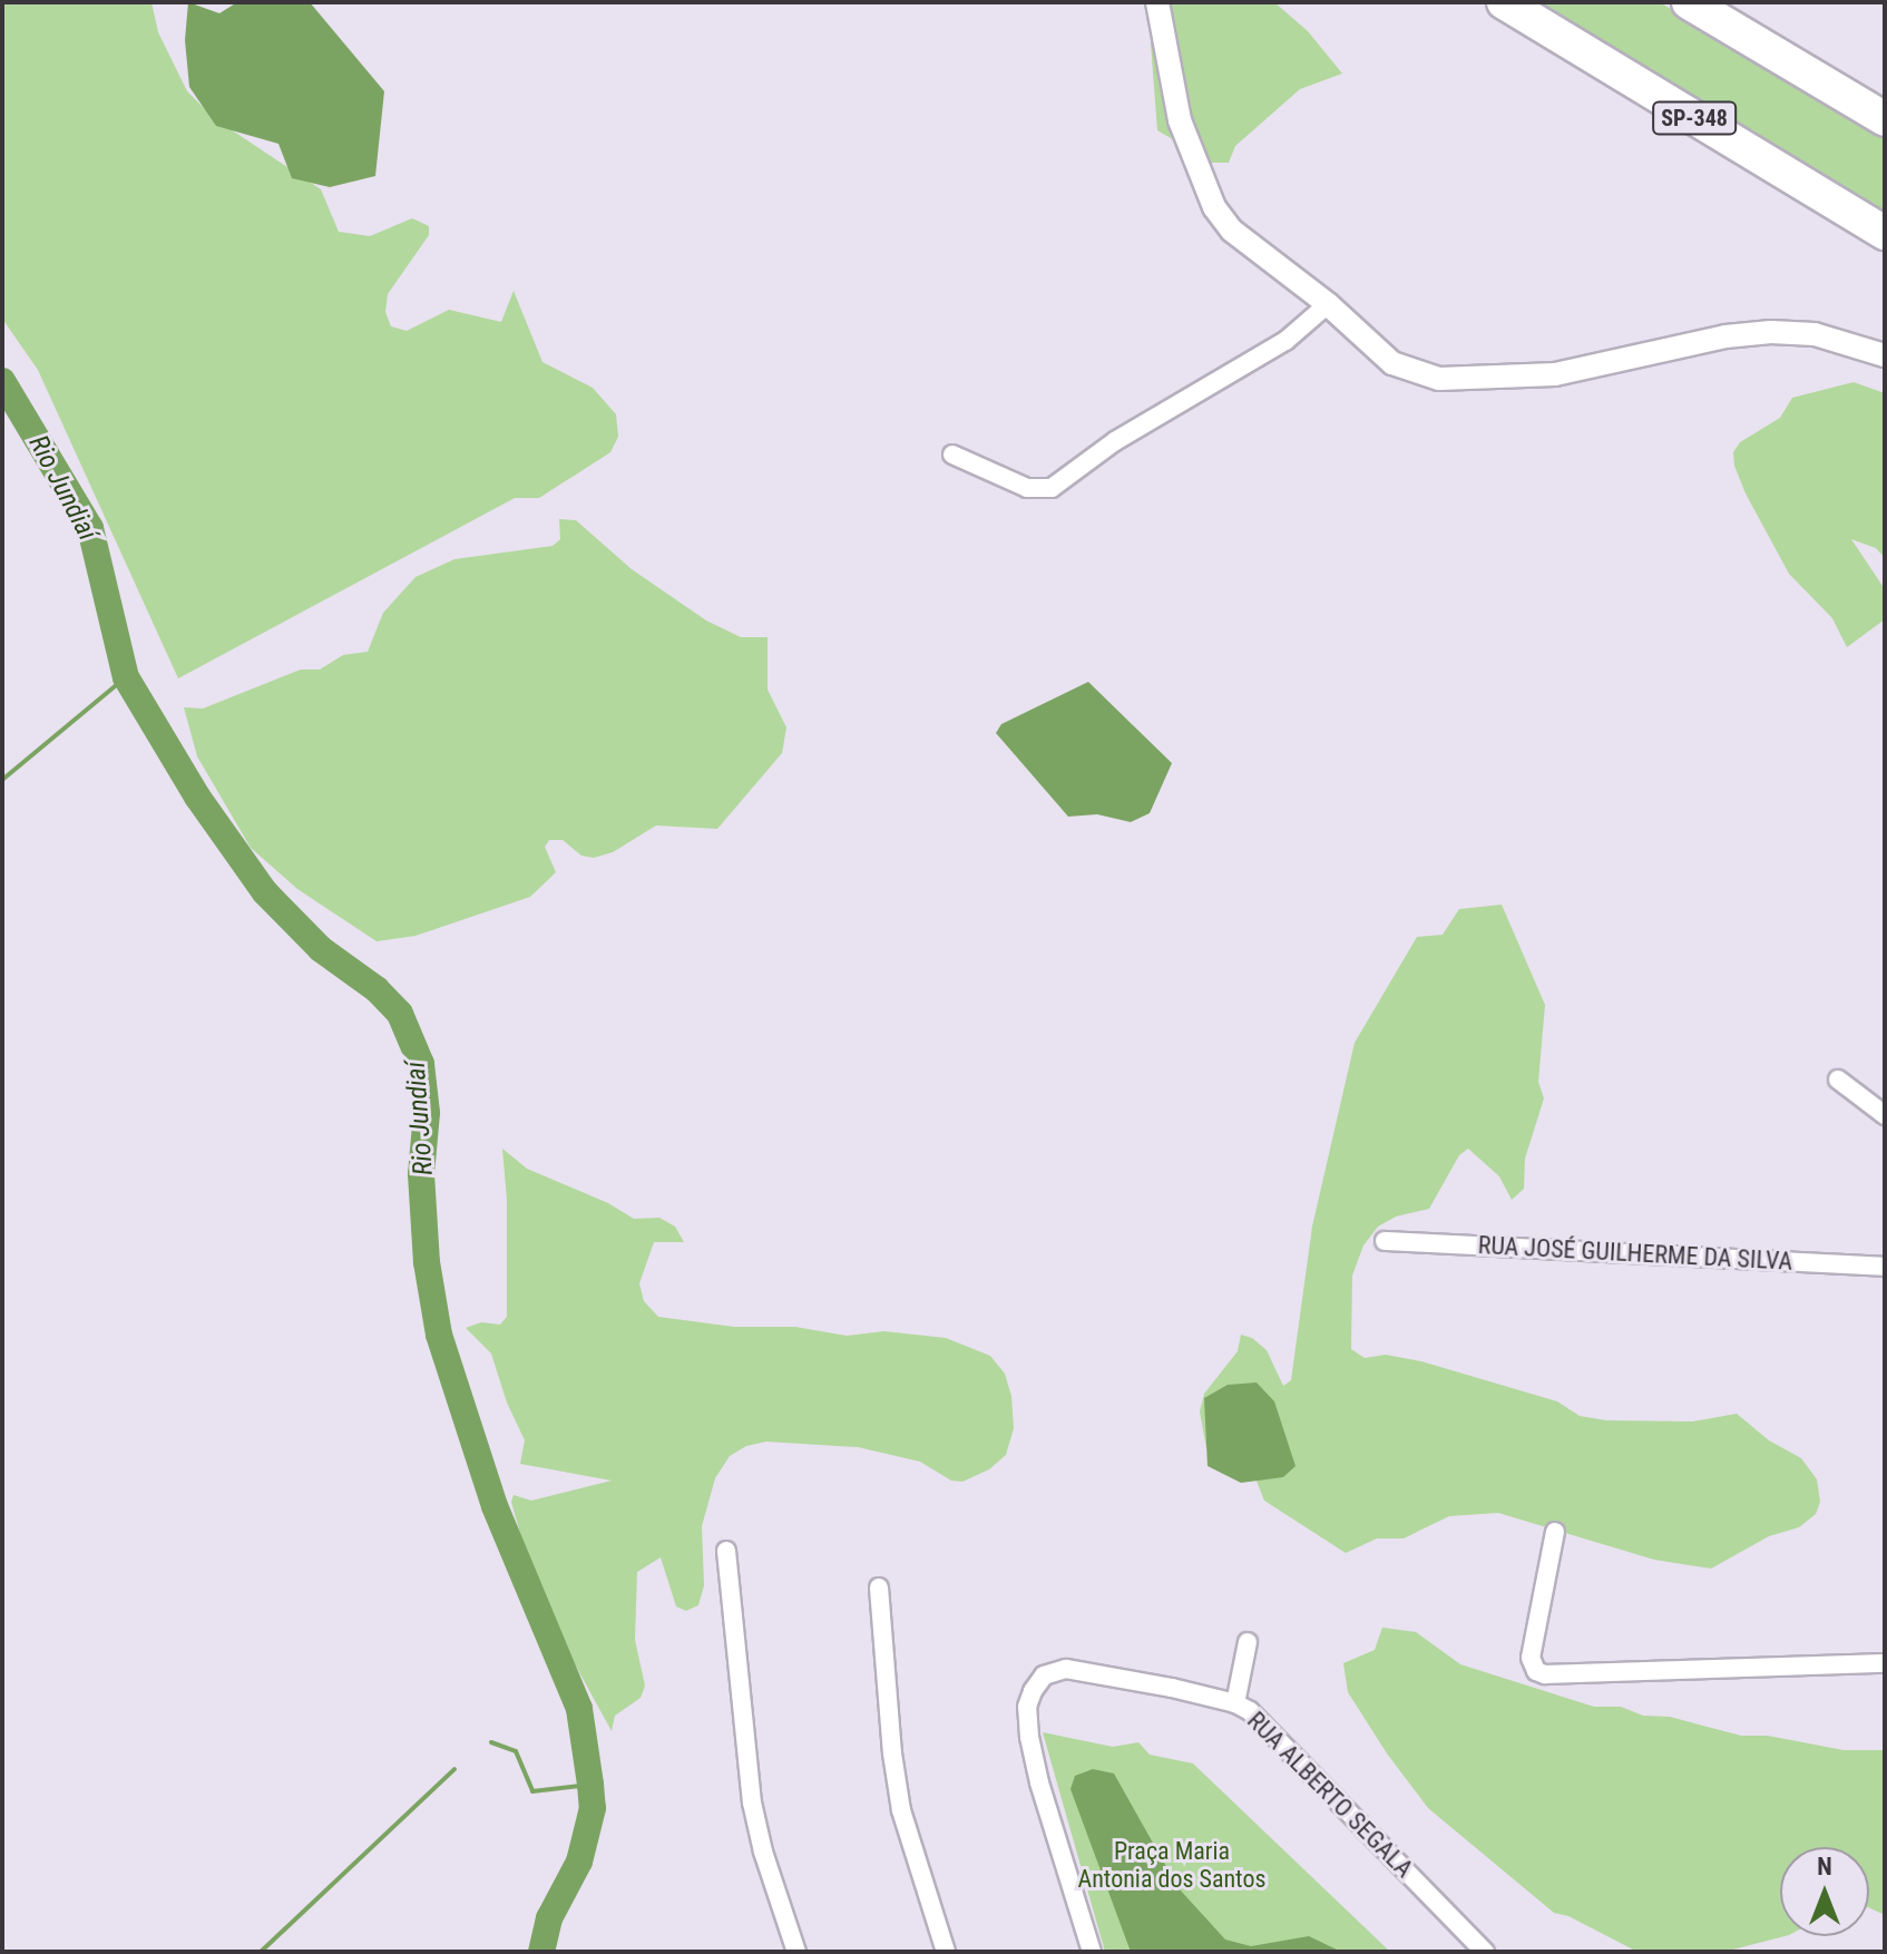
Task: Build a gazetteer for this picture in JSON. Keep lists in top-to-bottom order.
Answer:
{
  "streets": {
    "highway": ["SP-348"],
    "street": ["RUA JOSÉ GUILHERME DA SILVA", "RUA ALBERTO SEGALA"]
  },
  "water": ["Rio Jundiaí"],
  "parks": ["Praça Maria Antonia dos Santos"],
  "north": "top"
}
